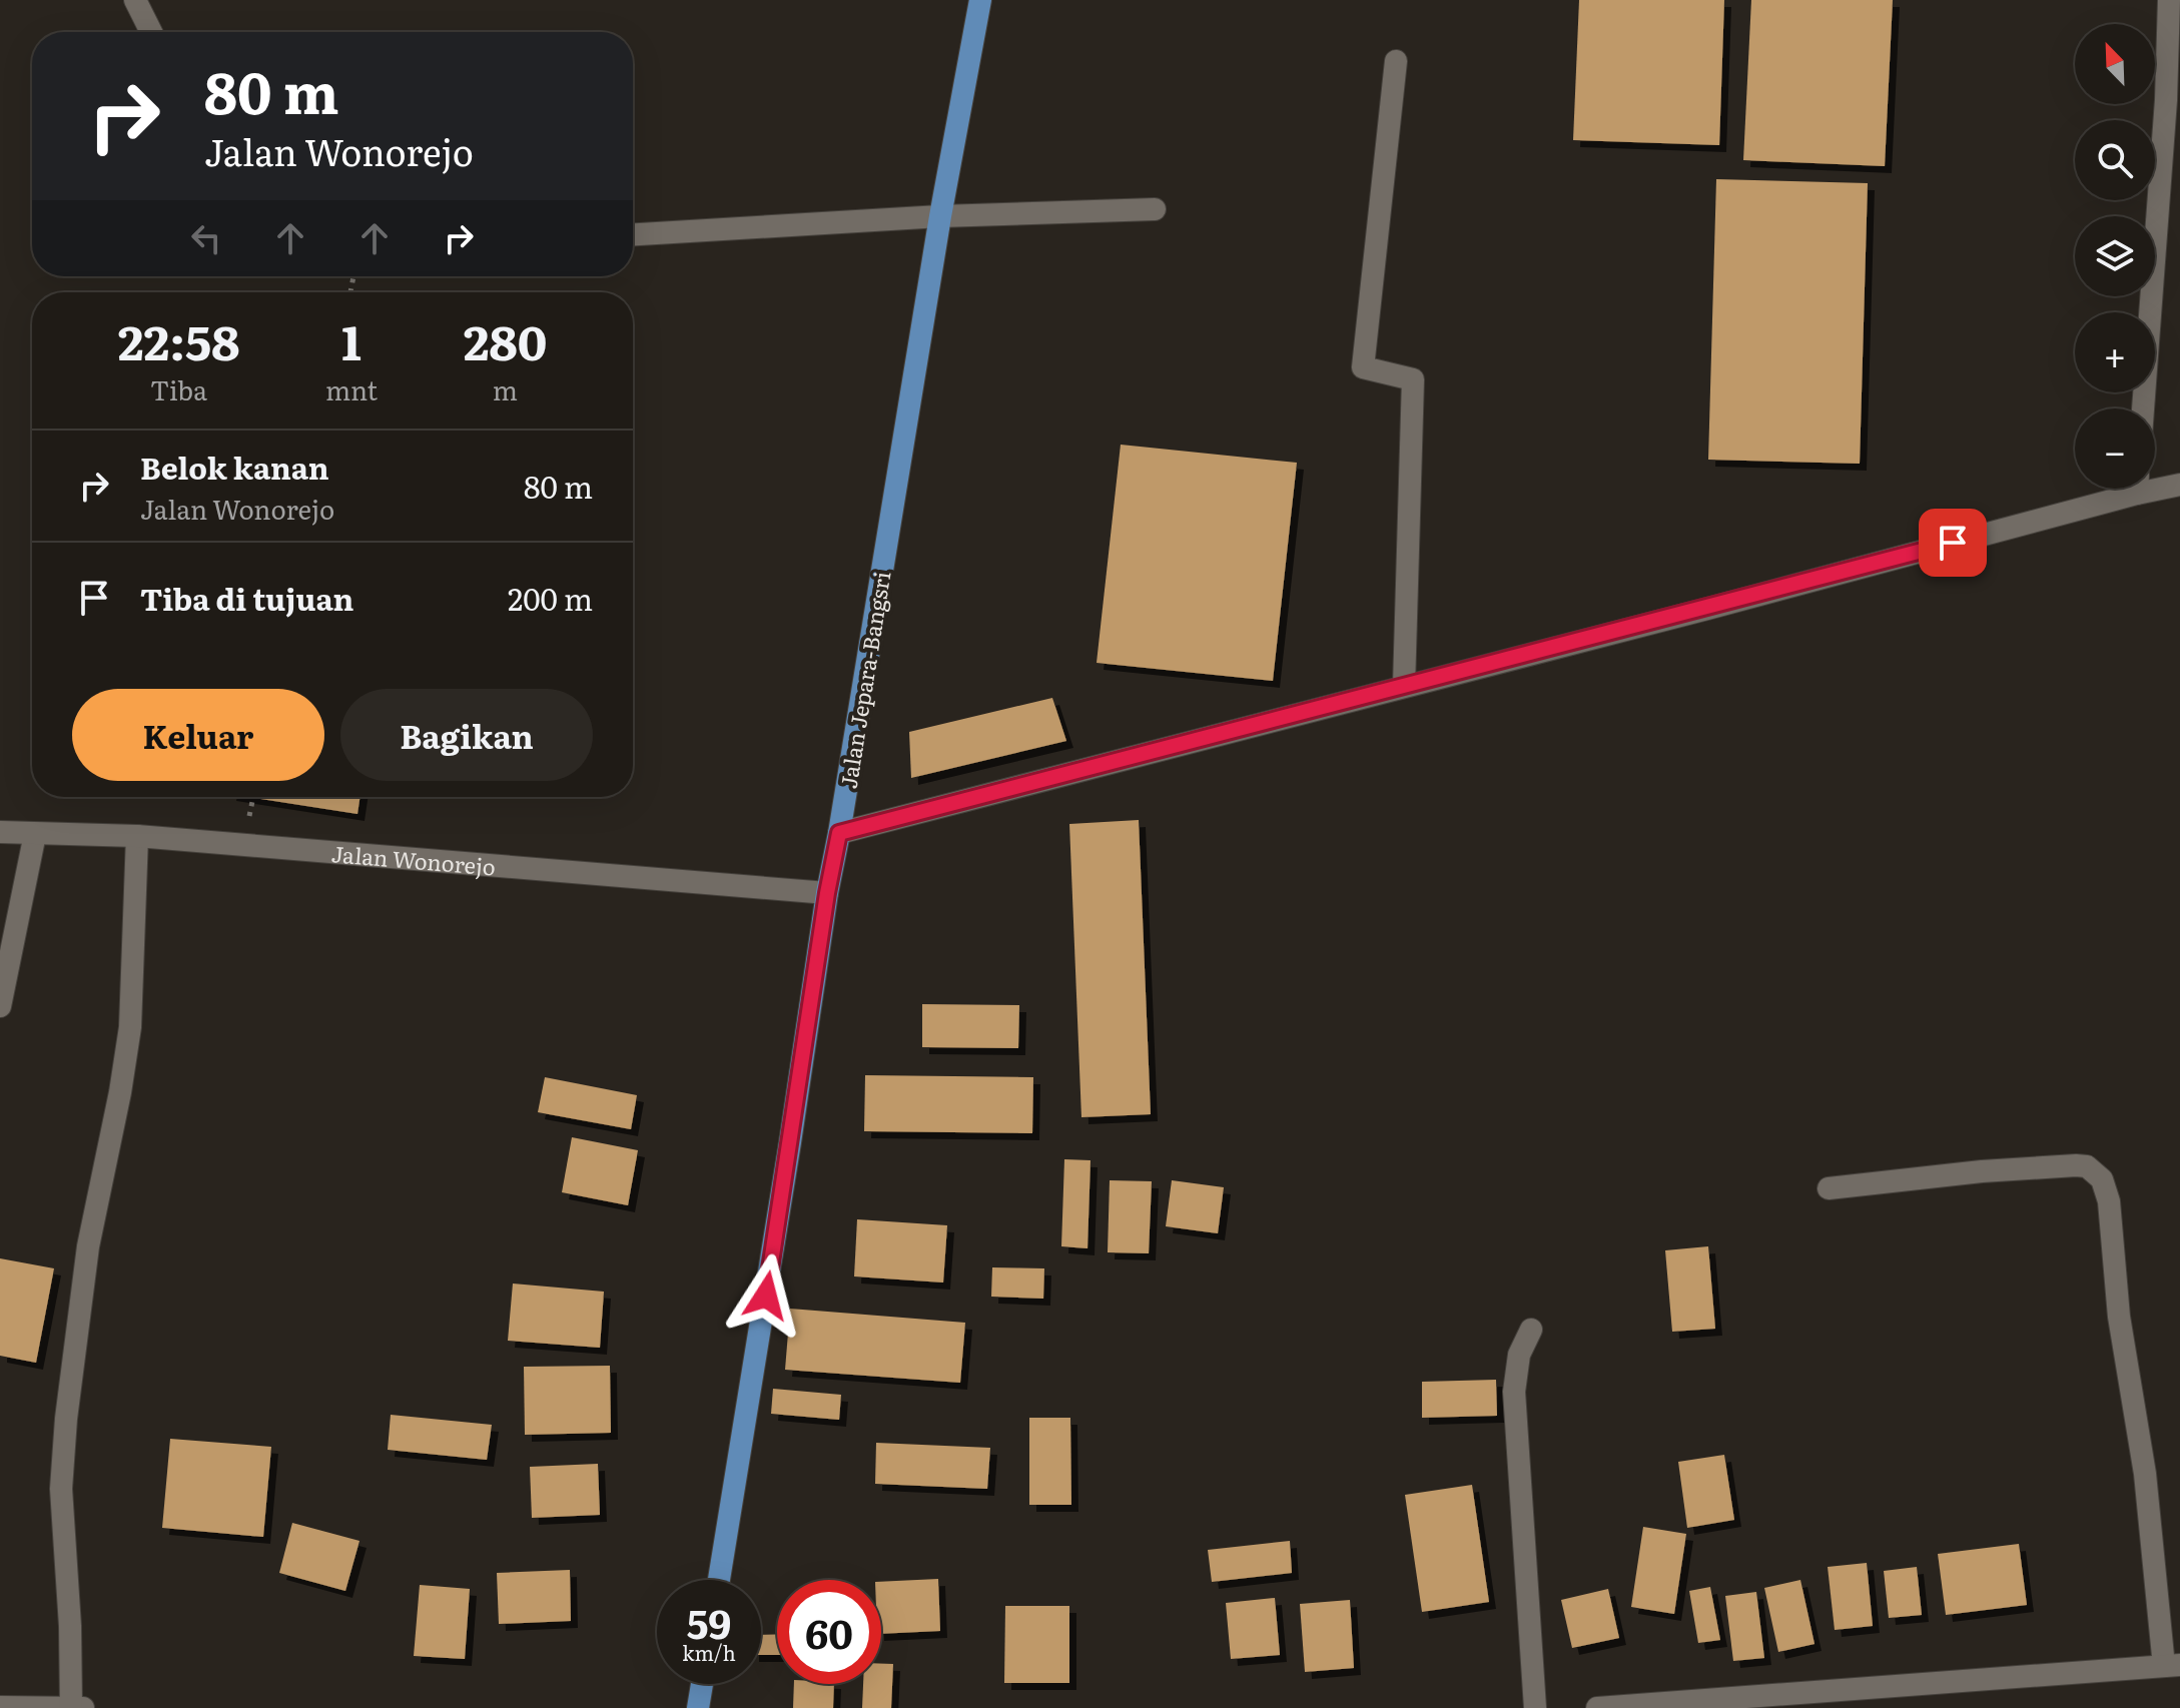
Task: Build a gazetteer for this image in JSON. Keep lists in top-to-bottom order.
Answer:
{
  "streets": {
    "main road": ["Jalan Jepara-Bangsri"],
    "street": ["Jalan Wonorejo"]
  },
  "crossings": [
    ["Jalan Jepara-Bangsri", "Jalan Wonorejo"]
  ],
  "north": "top left",
  "page": {
    "map_buttons": ["+", "−"],
    "turn": ["80 m", "Jalan Wonorejo"],
    "eta": [
      "22:58",
      "Tiba",
      "1",
      "mnt",
      "280",
      "m"
    ],
    "list": [
      {
        "name": "Belok kanan",
        "note": "Jalan Wonorejo",
        "value": "80 m"
      },
      {
        "name": "Tiba di tujuan",
        "value": "200 m"
      }
    ],
    "buttons": ["Keluar", "Bagikan"],
    "speed": "59 km/h",
    "limit": "60"
  }
}
